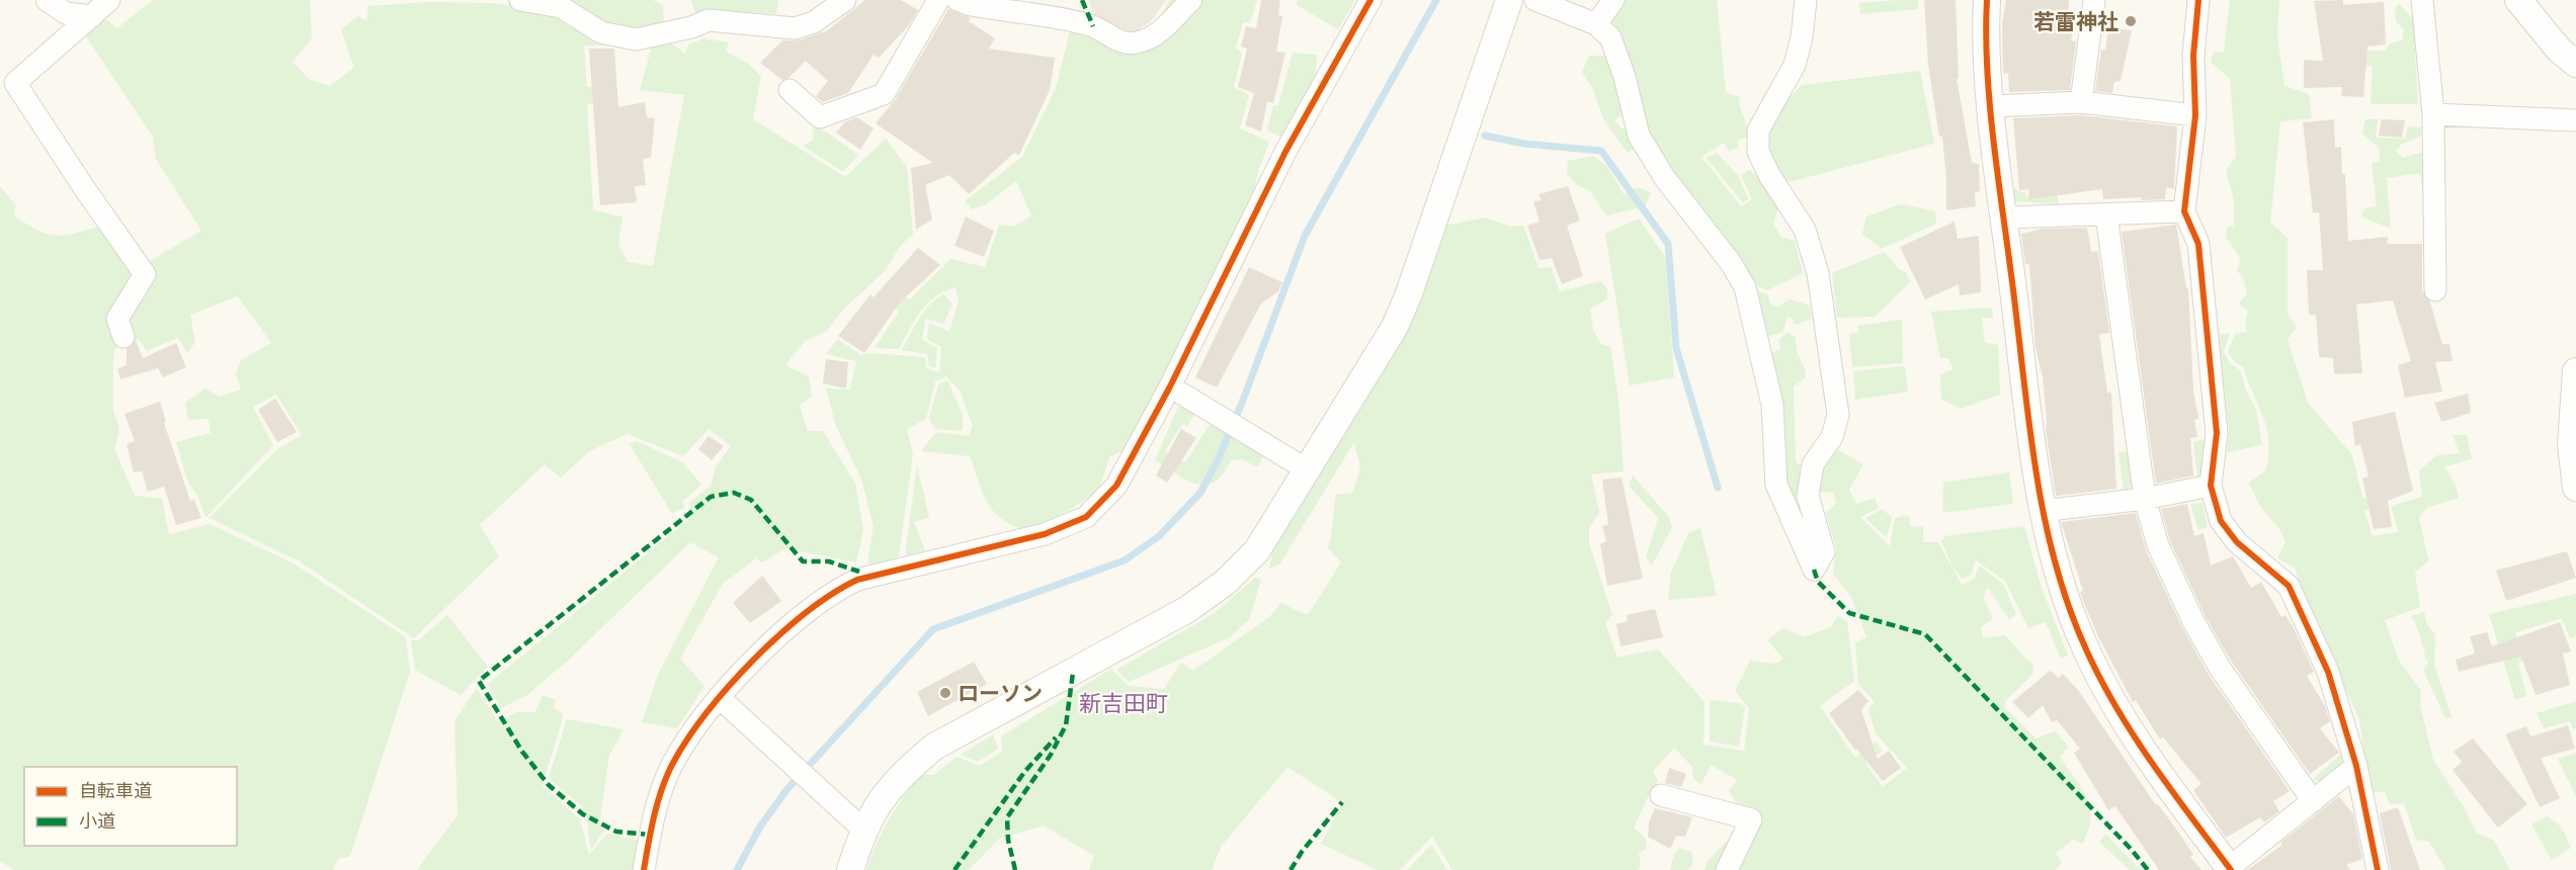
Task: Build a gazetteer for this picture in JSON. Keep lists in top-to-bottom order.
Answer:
{
  "districts": ["新吉田町"],
  "places": ["若雷神社", "ローソン"],
  "legend": ["自転車道", "小道"]
}
